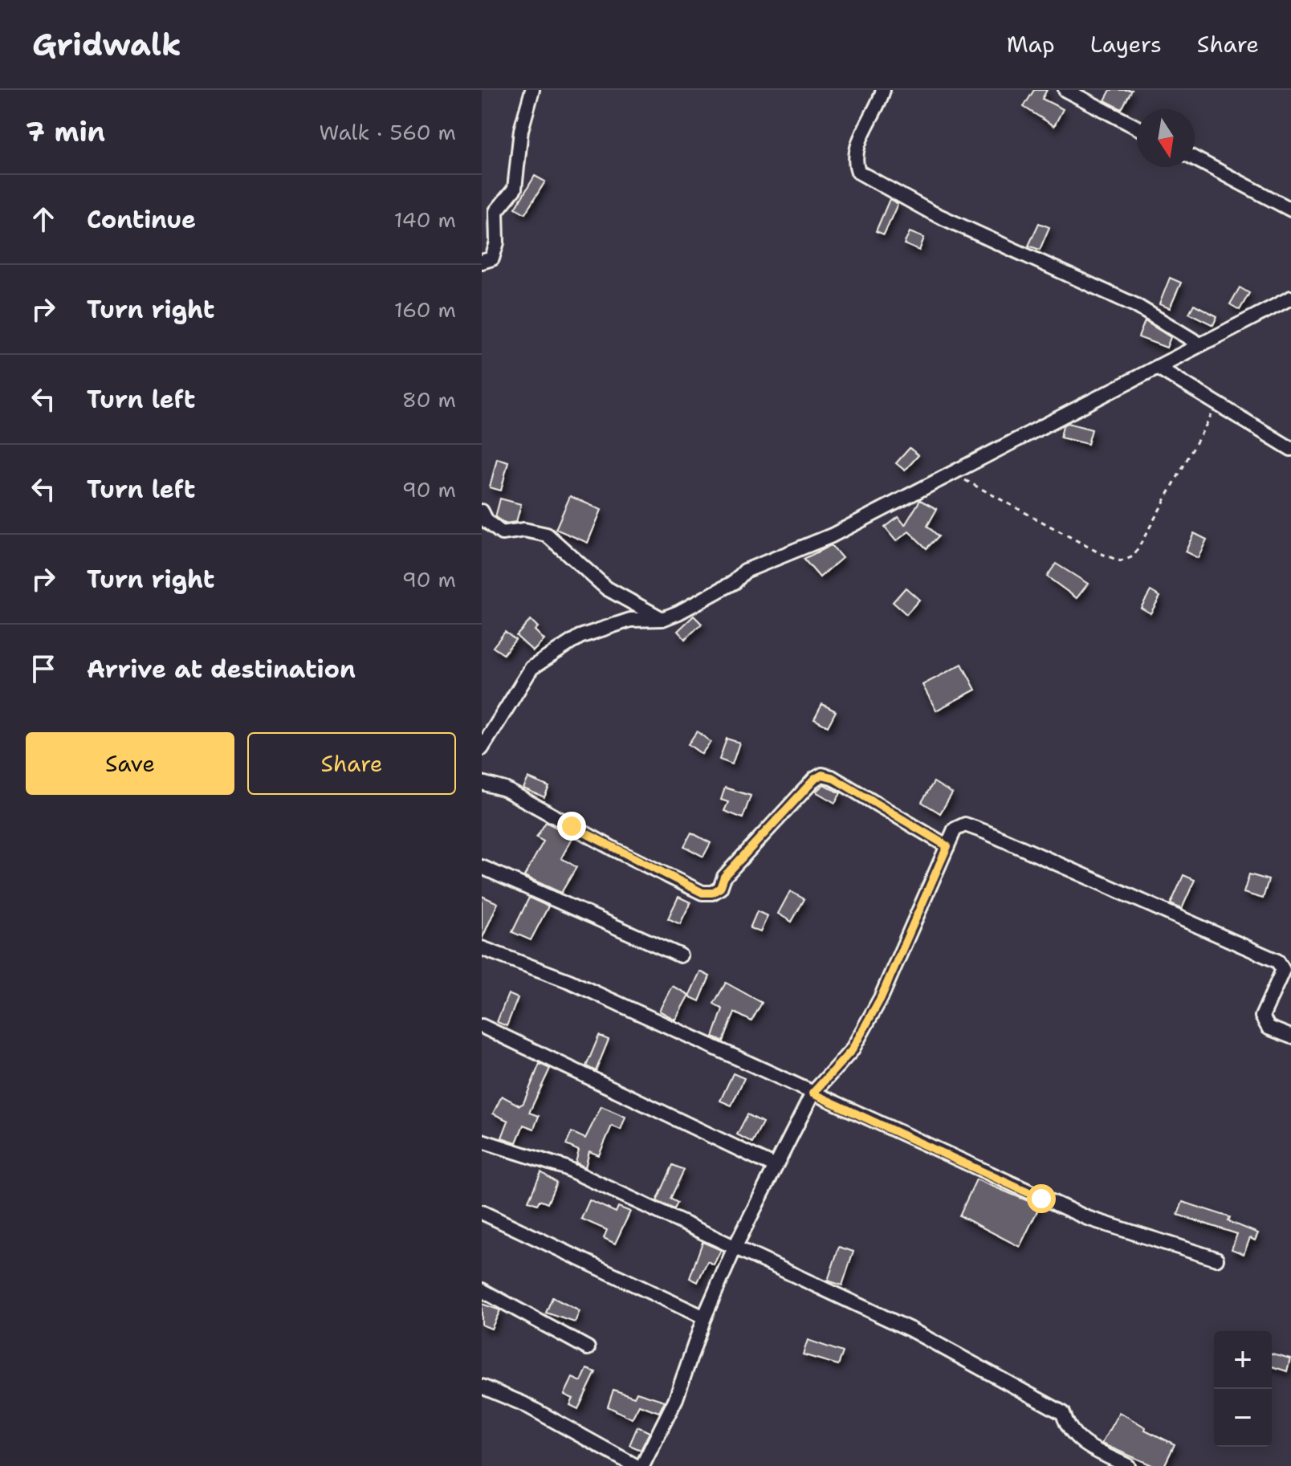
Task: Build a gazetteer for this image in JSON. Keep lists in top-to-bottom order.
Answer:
{
  "north": "bottom",
  "page": {
    "header": "Gridwalk",
    "nav": ["Map", "Layers", "Share"],
    "heading": ["7 min", "Walk · 560 m"],
    "list": [
      ["Continue", "140 m"],
      ["Turn right", "160 m"],
      ["Turn left", "80 m"],
      ["Turn left", "90 m"],
      ["Turn right", "90 m"],
      "Arrive at destination"
    ],
    "buttons": ["Save", "Share"],
    "map_buttons": ["+", "−"]
  }
}
